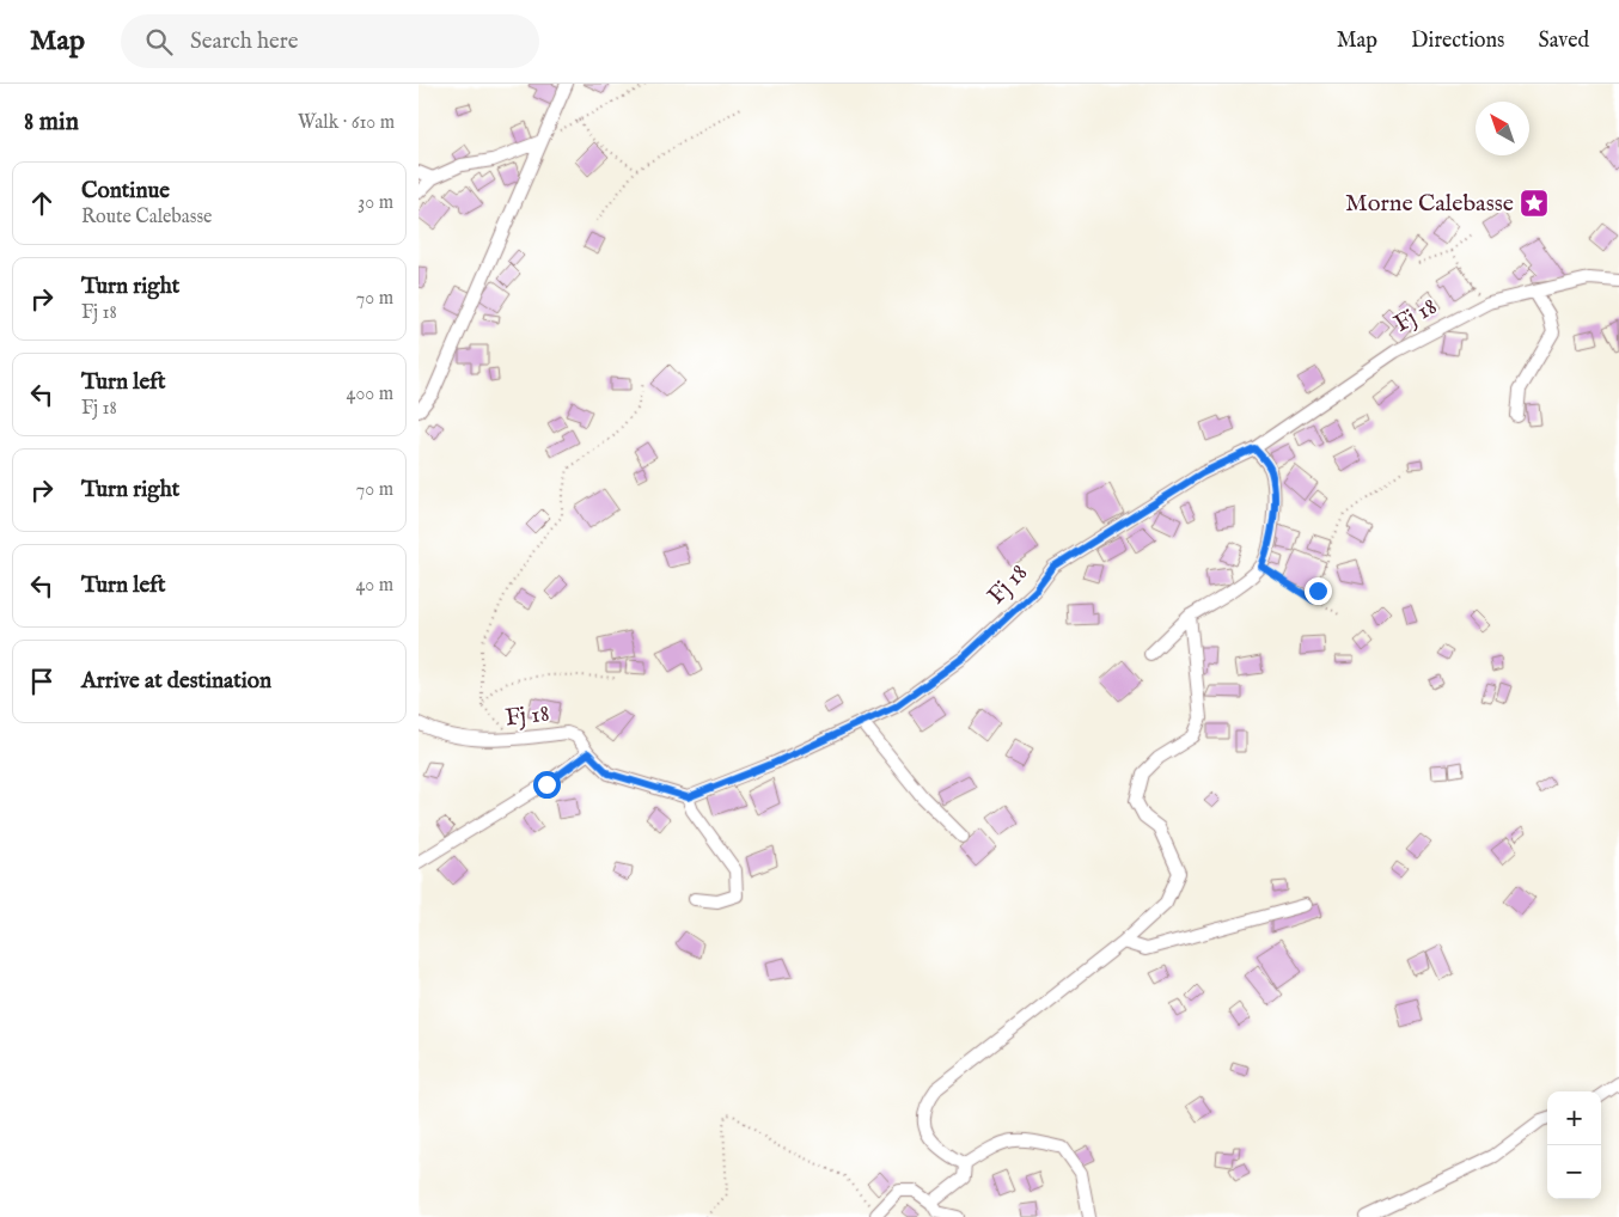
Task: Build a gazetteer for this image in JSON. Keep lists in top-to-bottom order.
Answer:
{
  "streets": {
    "street": ["Fj 18"]
  },
  "places": {
    "place": ["Morne Calebasse"]
  },
  "north": "top left",
  "page": {
    "header": "Map",
    "search": "Search here",
    "nav": ["Map", "Directions", "Saved"],
    "heading": ["8 min", "Walk · 610 m"],
    "list": [
      ["Continue", "Route Calebasse", "30 m"],
      ["Turn right", "Fj 18", "70 m"],
      ["Turn left", "Fj 18", "400 m"],
      ["Turn right", "70 m"],
      ["Turn left", "40 m"],
      "Arrive at destination"
    ],
    "map_buttons": ["+", "−"]
  }
}
